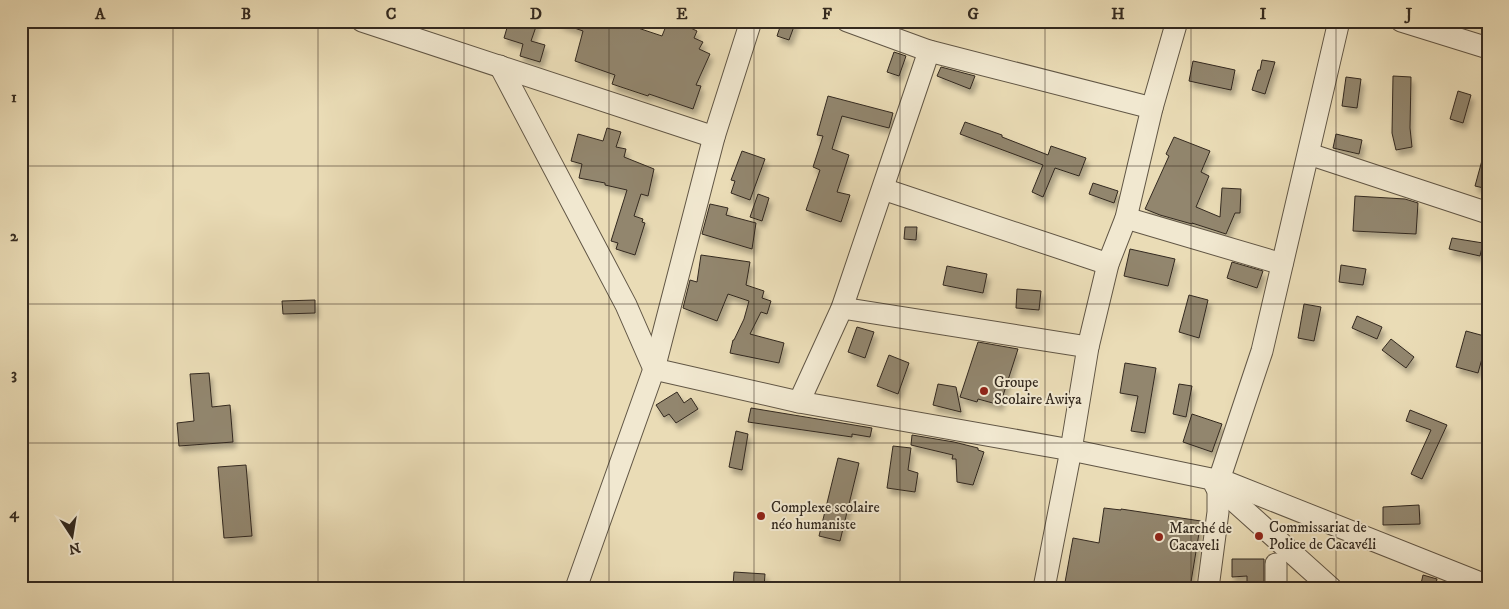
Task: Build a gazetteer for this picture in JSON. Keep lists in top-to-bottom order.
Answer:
{
  "places": [
    "Groupe Scolaire Awiya",
    "Complexe scolaire néo humaniste",
    "Commissariat de Police de Cacavéli",
    "Marché de Cacaveli"
  ],
  "north": "bottom",
  "grid": {
    "columns": [
      "A",
      "B",
      "C",
      "D",
      "E",
      "F",
      "G",
      "H",
      "I",
      "J"
    ],
    "rows": [
      "1",
      "2",
      "3",
      "4"
    ]
  }
}
